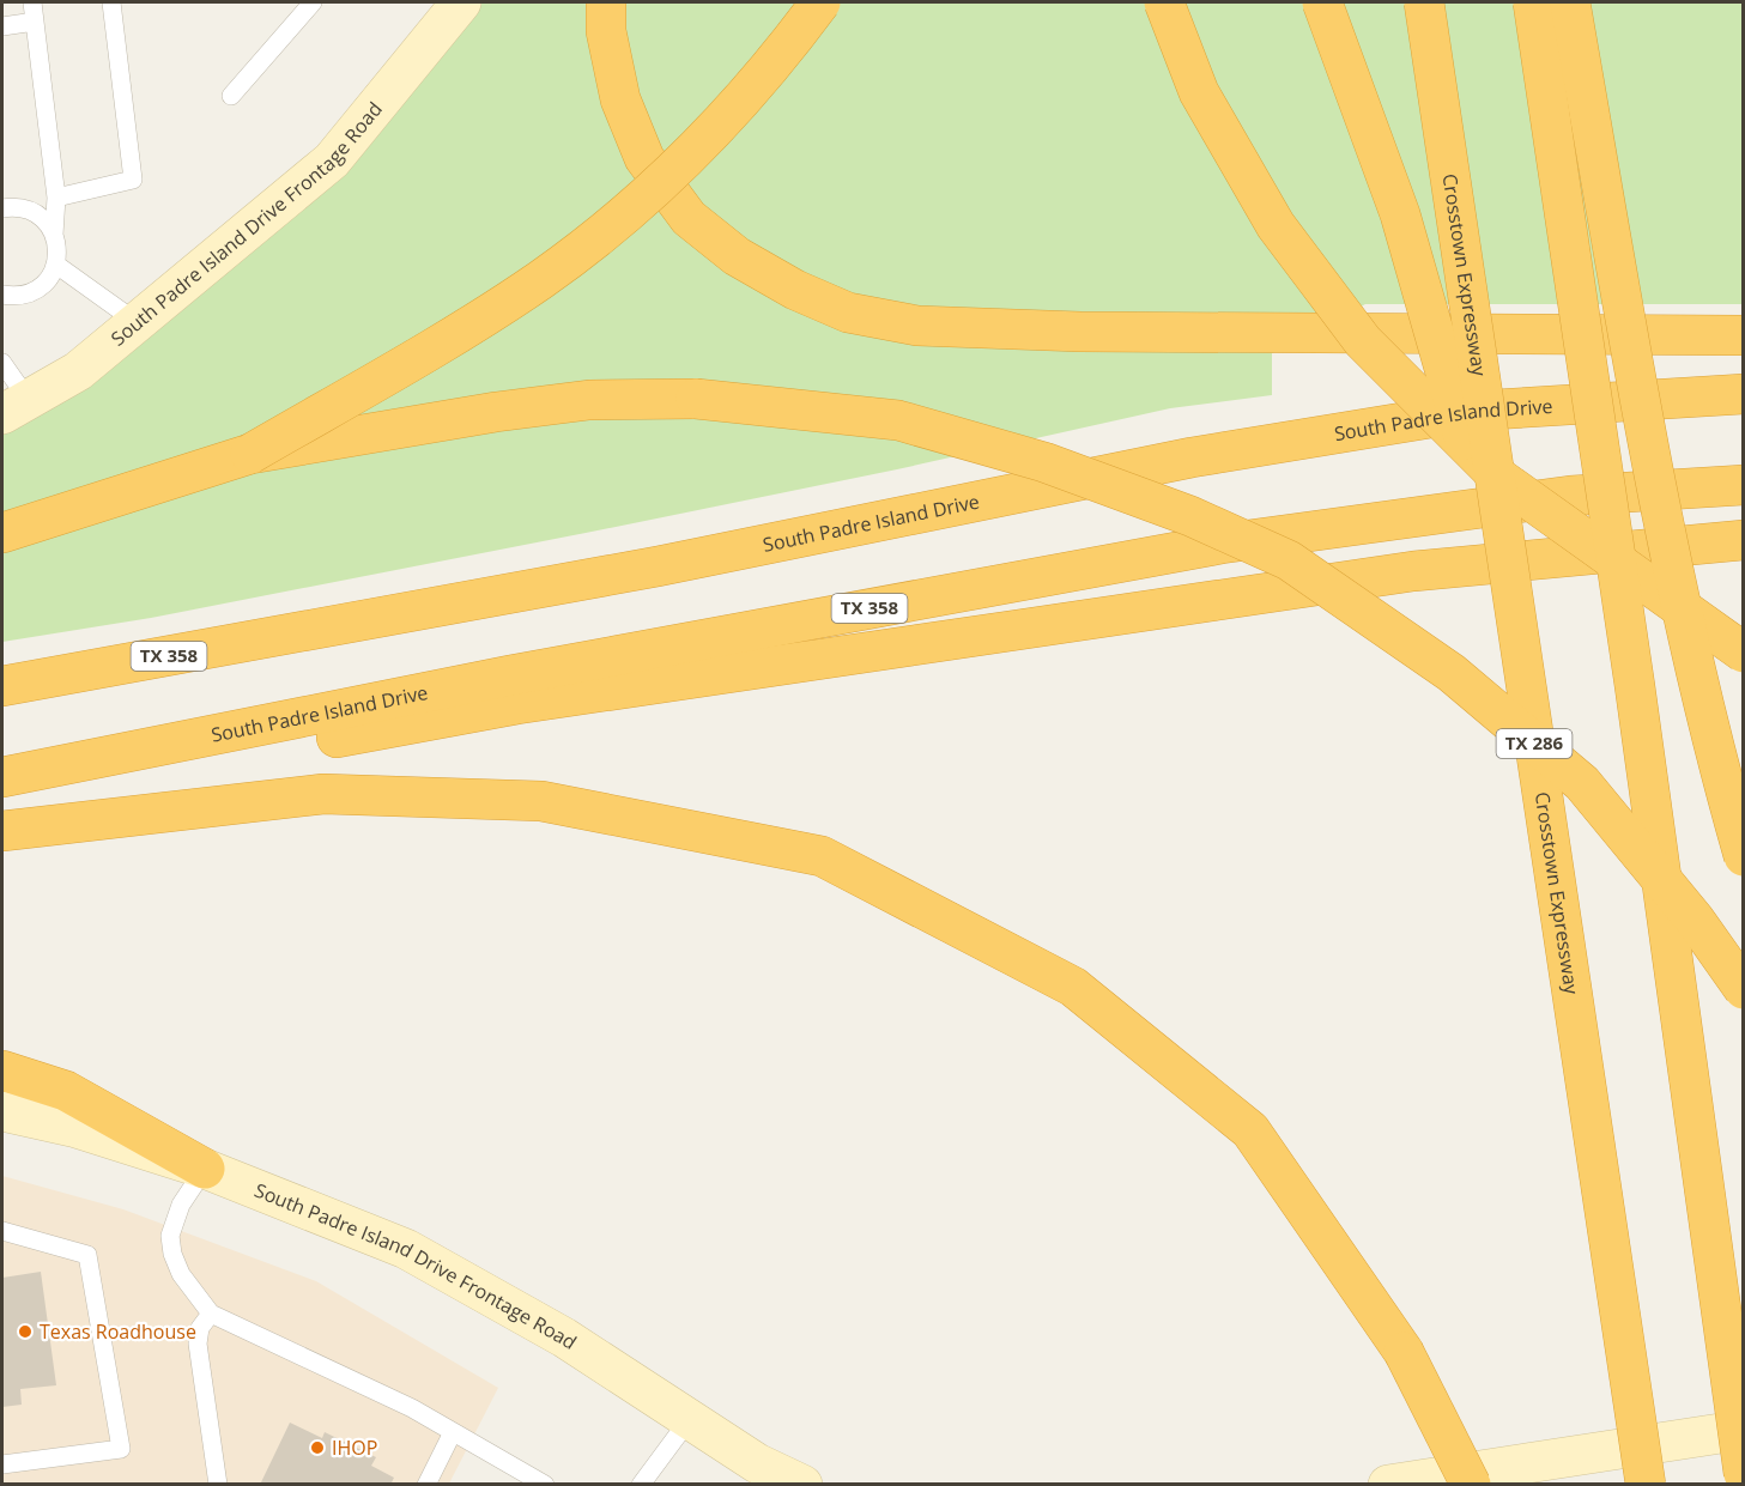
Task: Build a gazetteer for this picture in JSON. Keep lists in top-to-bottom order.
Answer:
{
  "streets": {
    "highway": [
      "Crosstown Expressway",
      "South Padre Island Drive",
      "TX 358",
      "TX 286"
    ],
    "main road": ["South Padre Island Drive Frontage Road"]
  },
  "places": ["Texas Roadhouse", "IHOP"]
}
